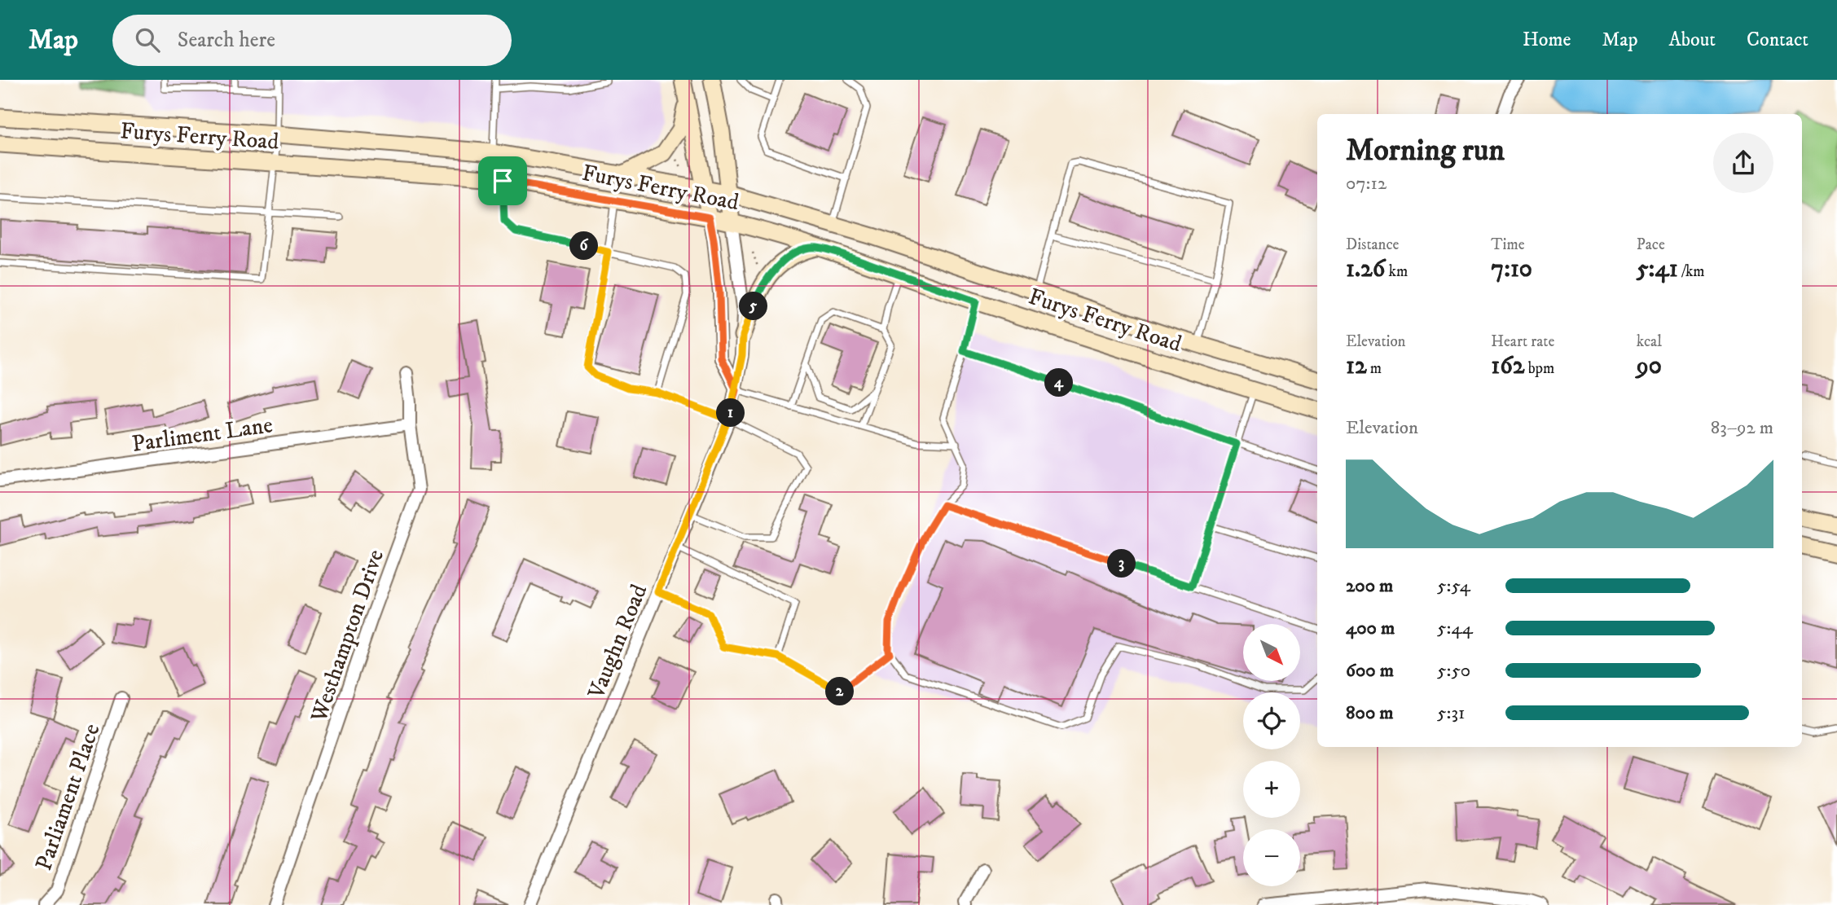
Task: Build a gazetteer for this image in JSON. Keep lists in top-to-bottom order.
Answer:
{
  "streets": {
    "main road": ["Furys Ferry Road"],
    "street": [
      "Parliment Lane",
      "Westhampton Drive",
      "Vaughn Road",
      "Parliament Place"
    ]
  },
  "crossings": [
    ["Furys Ferry Road", "Vaughn Road"],
    ["Parliment Lane", "Westhampton Drive"]
  ],
  "north": "bottom right",
  "page": {
    "header": "Map",
    "search": "Search here",
    "nav": [
      "Home",
      "Map",
      "About",
      "Contact"
    ],
    "heading": ["Morning run", "07:12"],
    "stats": [
      ["Distance", "1.26 km"],
      ["Time", "7:10"],
      ["Pace", "5:41 /km"],
      ["Elevation", "12 m"],
      ["Heart rate", "162 bpm"],
      ["kcal", "90"]
    ],
    "pins": [
      "6",
      "5",
      "4",
      "1",
      "3",
      "2"
    ],
    "chart": ["Elevation", "83–92 m"],
    "list": [
      {
        "name": "200 m",
        "note": "5:54"
      },
      {
        "name": "400 m",
        "note": "5:44"
      },
      {
        "name": "600 m",
        "note": "5:50"
      },
      {
        "name": "800 m",
        "note": "5:31"
      }
    ],
    "map_buttons": ["+", "−"]
  }
}
